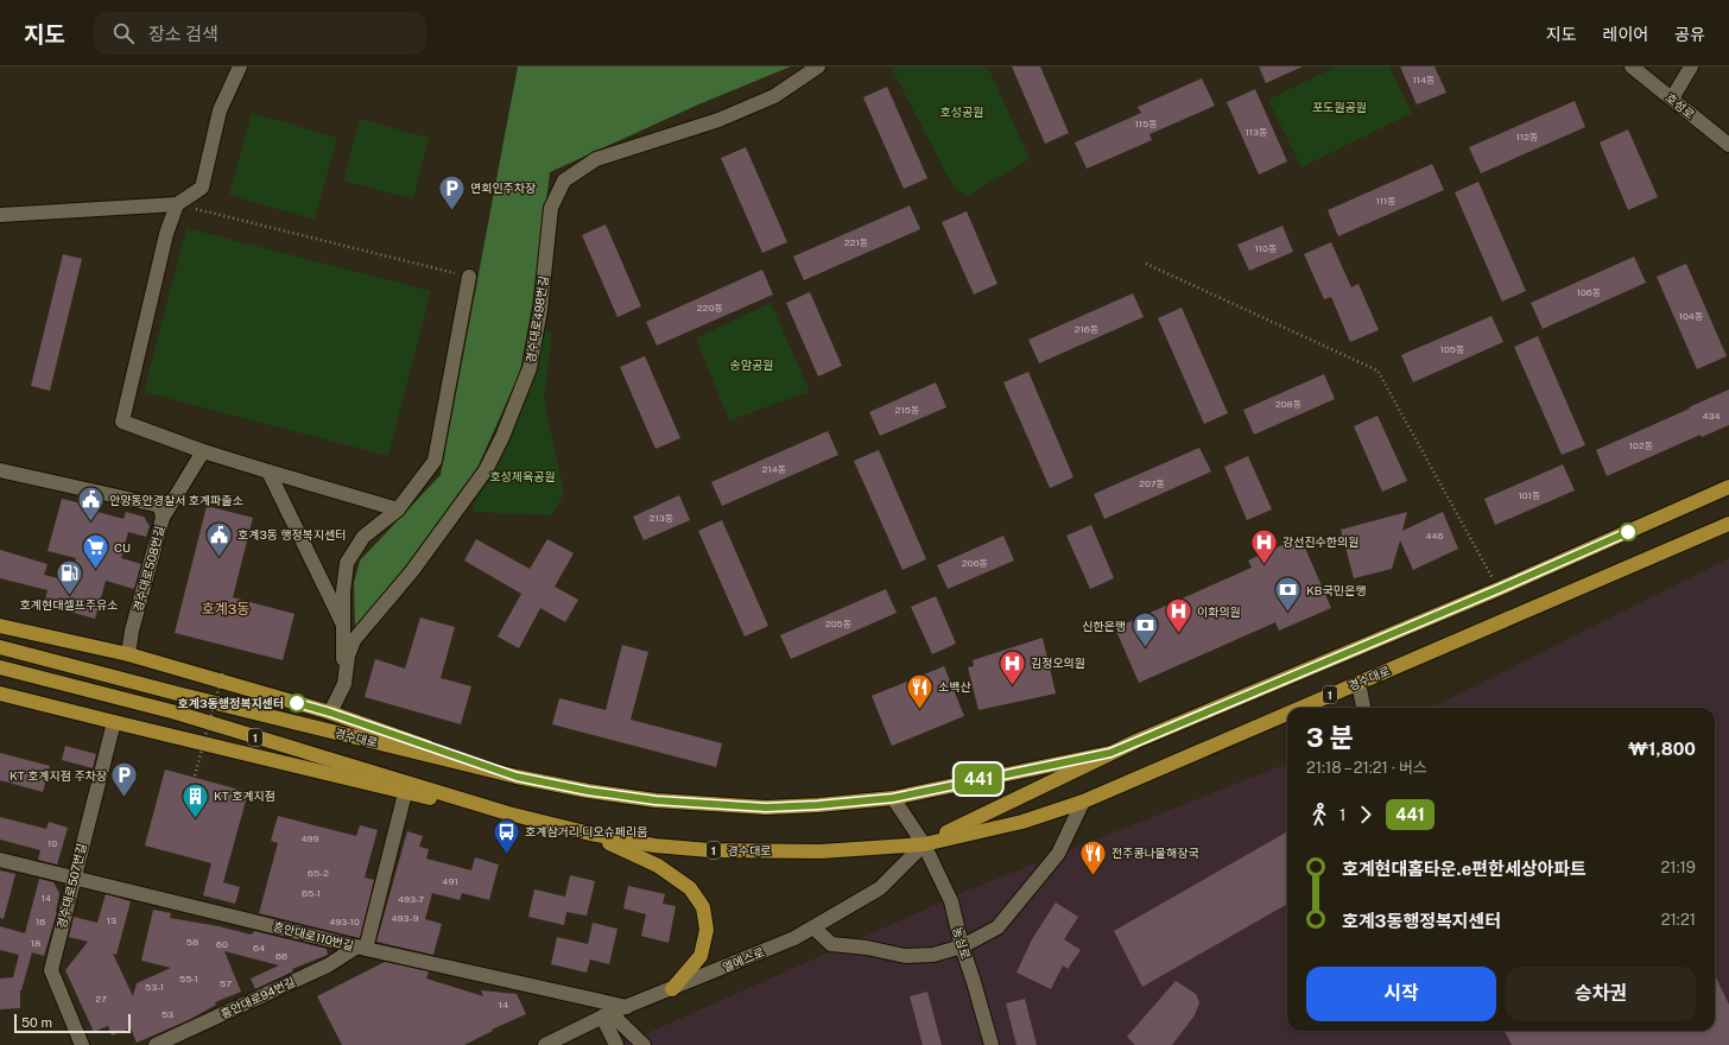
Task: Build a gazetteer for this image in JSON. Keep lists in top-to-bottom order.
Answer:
{
  "streets": {
    "main road": ["경수대로", "1"],
    "street": [
      "호성로",
      "경수대로498번길",
      "경수대로508번길",
      "경수대로507번길",
      "흥안대로110번길",
      "농심로",
      "엘에스로",
      "흥안대로94번길"
    ]
  },
  "crossings": [
    ["경수대로", "농심로"],
    ["경수대로", "엘에스로"],
    ["경수대로507번길", "흥안대로110번길"],
    ["흥안대로110번길", "엘에스로"],
    ["흥안대로110번길", "흥안대로94번길"],
    ["농심로", "엘에스로"]
  ],
  "districts": ["호계3동"],
  "parks": [
    "포도원공원",
    "호성공원",
    "송암공원",
    "호성체육공원"
  ],
  "places": {
    "parking": ["면회인주차장", "KT 호계지점 주차장"],
    "public building": ["안양동안경찰서 호계파출소", "호계3동 행정복지센터"],
    "hospital": ["강선진수한의원", "이화의원", "김정오의원"],
    "supermarket": ["CU"],
    "fuel station": ["호계현대셀프주유소"],
    "bank": ["KB국민은행", "신한은행"],
    "other": ["호계3동행정복지센터"],
    "restaurant": ["소백산", "전주콩나물해장국"],
    "building": ["KT 호계지점"],
    "bus stop": ["호계삼거리.디오슈페리움"]
  },
  "lines": ["bus line 441"],
  "house_numbers": [
    "114동",
    "115동",
    "113동",
    "112동",
    "111동",
    "221동",
    "110동",
    "106동",
    "220동",
    "104동",
    "216동",
    "105동",
    "208동",
    "215동",
    "434",
    "102동",
    "214동",
    "207동",
    "101동",
    "213동",
    "446",
    "206동",
    "205동",
    "499",
    "10",
    "65-2",
    "491",
    "65-1",
    "14",
    "493-7",
    "493-9",
    "13",
    "16",
    "493-10",
    "58",
    "18",
    "60",
    "64",
    "66",
    "55-1",
    "57",
    "53-1",
    "27",
    "14",
    "53"
  ],
  "scale_bar": "50 m",
  "page": {
    "header": "지도",
    "search": "장소 검색",
    "nav": ["지도", "레이어", "공유"],
    "on_map": "441",
    "heading": ["3 분", "21:18 – 21:21 · 버스", "₩1,800"],
    "legs": ["1", "441"],
    "list": [
      {
        "name": "호계현대홈타운.e편한세상아파트",
        "value": "21:19"
      },
      {
        "name": "호계3동행정복지센터",
        "value": "21:21"
      }
    ],
    "buttons": ["시작", "승차권"],
    "scale": "50 m"
  }
}
